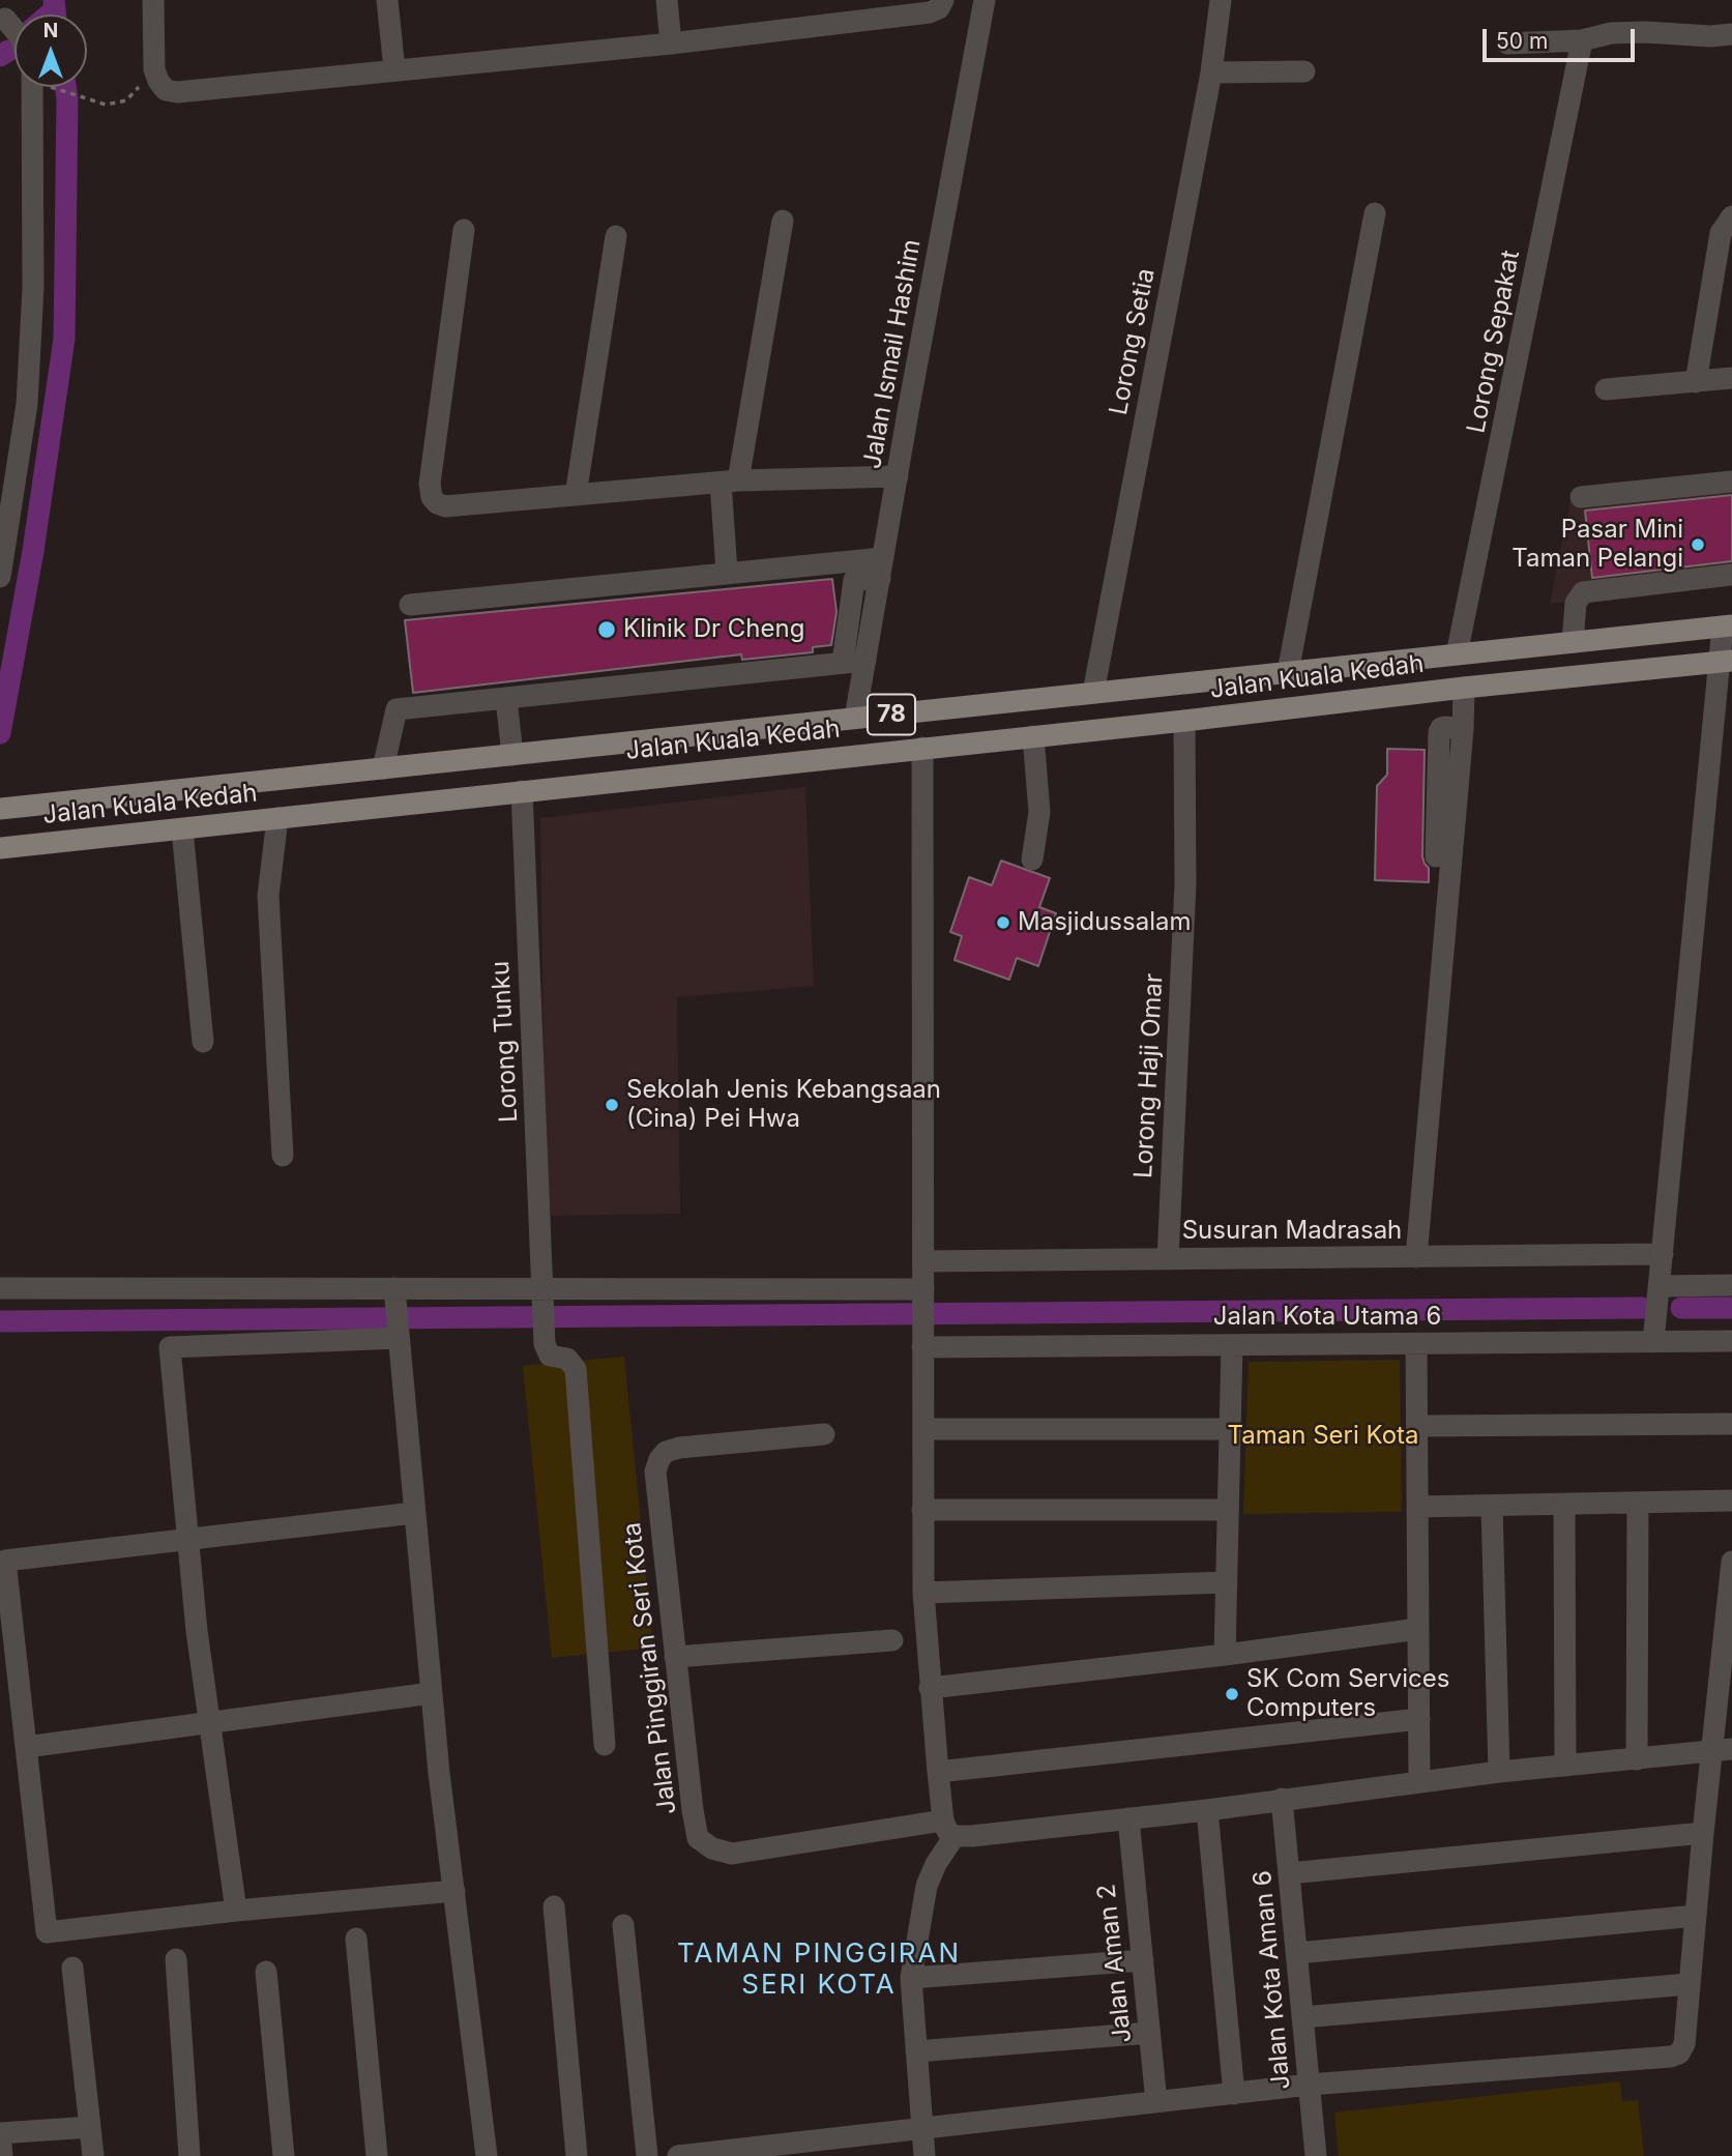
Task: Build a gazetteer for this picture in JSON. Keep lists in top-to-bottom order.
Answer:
{
  "streets": {
    "main road": ["Jalan Kuala Kedah", "78"],
    "street": [
      "Lorong Setia",
      "Lorong Sepakat",
      "Jalan Ismail Hashim",
      "Lorong Tunku",
      "Lorong Haji Omar",
      "Susuran Madrasah",
      "Jalan Kota Utama 6",
      "Jalan Pinggiran Seri Kota",
      "Jalan Aman 2",
      "Jalan Kota Aman 6"
    ]
  },
  "crossings": [
    ["Lorong Setia", "Jalan Kuala Kedah"],
    ["Lorong Sepakat", "Jalan Kuala Kedah"],
    ["Jalan Ismail Hashim", "Jalan Kuala Kedah"],
    ["Jalan Kuala Kedah", "Lorong Tunku"],
    ["Jalan Kuala Kedah", "Lorong Haji Omar"],
    ["Lorong Haji Omar", "Susuran Madrasah"],
    ["Jalan Pinggiran Seri Kota", "Jalan Aman 2"],
    ["Jalan Pinggiran Seri Kota", "Jalan Kota Aman 6"]
  ],
  "districts": ["TAMAN PINGGIRAN SERI KOTA"],
  "parks": ["Taman Seri Kota"],
  "places": [
    "Pasar Mini Taman Pelangi",
    "Klinik Dr Cheng",
    "Masjidussalam",
    "Sekolah Jenis Kebangsaan (Cina) Pei Hwa",
    "SK Com Services Computers"
  ],
  "scale_bar": "50 m",
  "north": "top"
}
